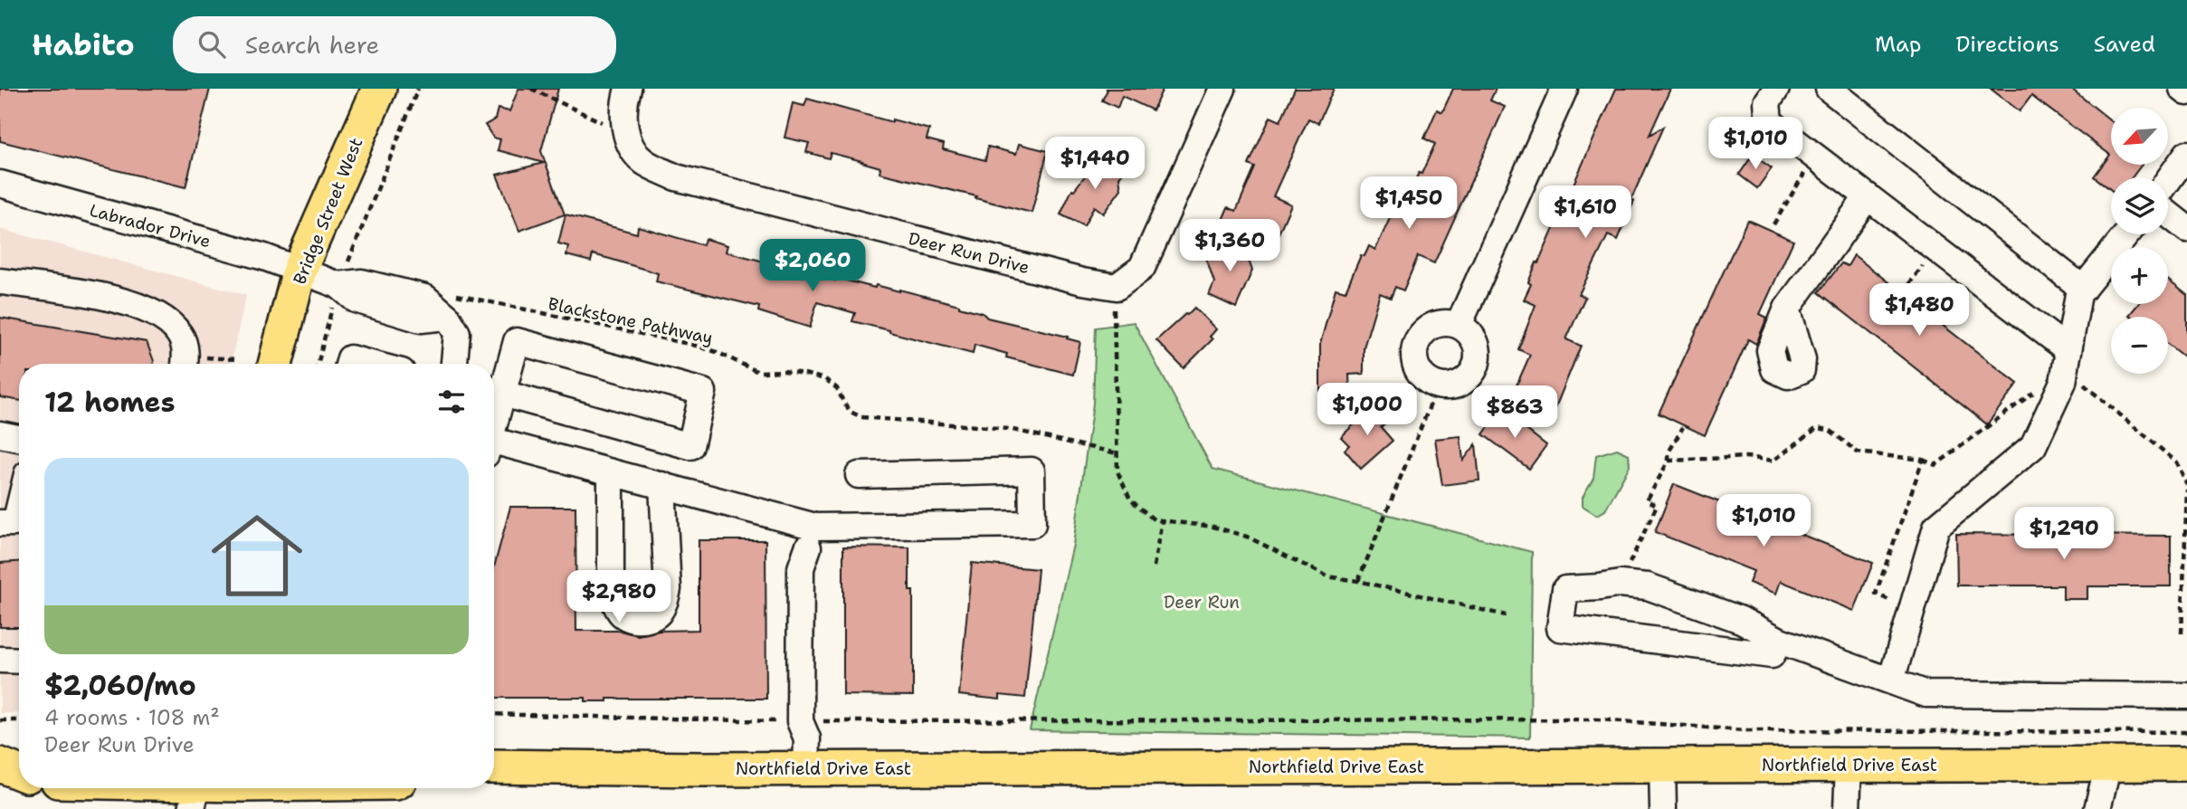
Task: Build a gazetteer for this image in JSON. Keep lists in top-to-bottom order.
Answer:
{
  "streets": {
    "main road": ["Bridge Street West", "Northfield Drive East"],
    "street": ["Labrador Drive", "Deer Run Drive"],
    "path": ["Blackstone Pathway"]
  },
  "crossings": [
    ["Bridge Street West", "Labrador Drive"]
  ],
  "parks": ["Deer Run"],
  "north": "bottom left",
  "page": {
    "header": "Habito",
    "search": "Search here",
    "nav": ["Map", "Directions", "Saved"],
    "map_buttons": ["+", "−"],
    "price": [
      "$1,010",
      "$1,440",
      "$1,450",
      "$1,610",
      "$1,360",
      "$2,060",
      "$1,480",
      "$1,000",
      "$863",
      "$1,010",
      "$1,290",
      "$2,980"
    ],
    "heading": "12 homes",
    "list": [
      {
        "name": "$2,060/mo",
        "note": "4 rooms · 108 m² · Deer Run Drive"
      }
    ]
  }
}
